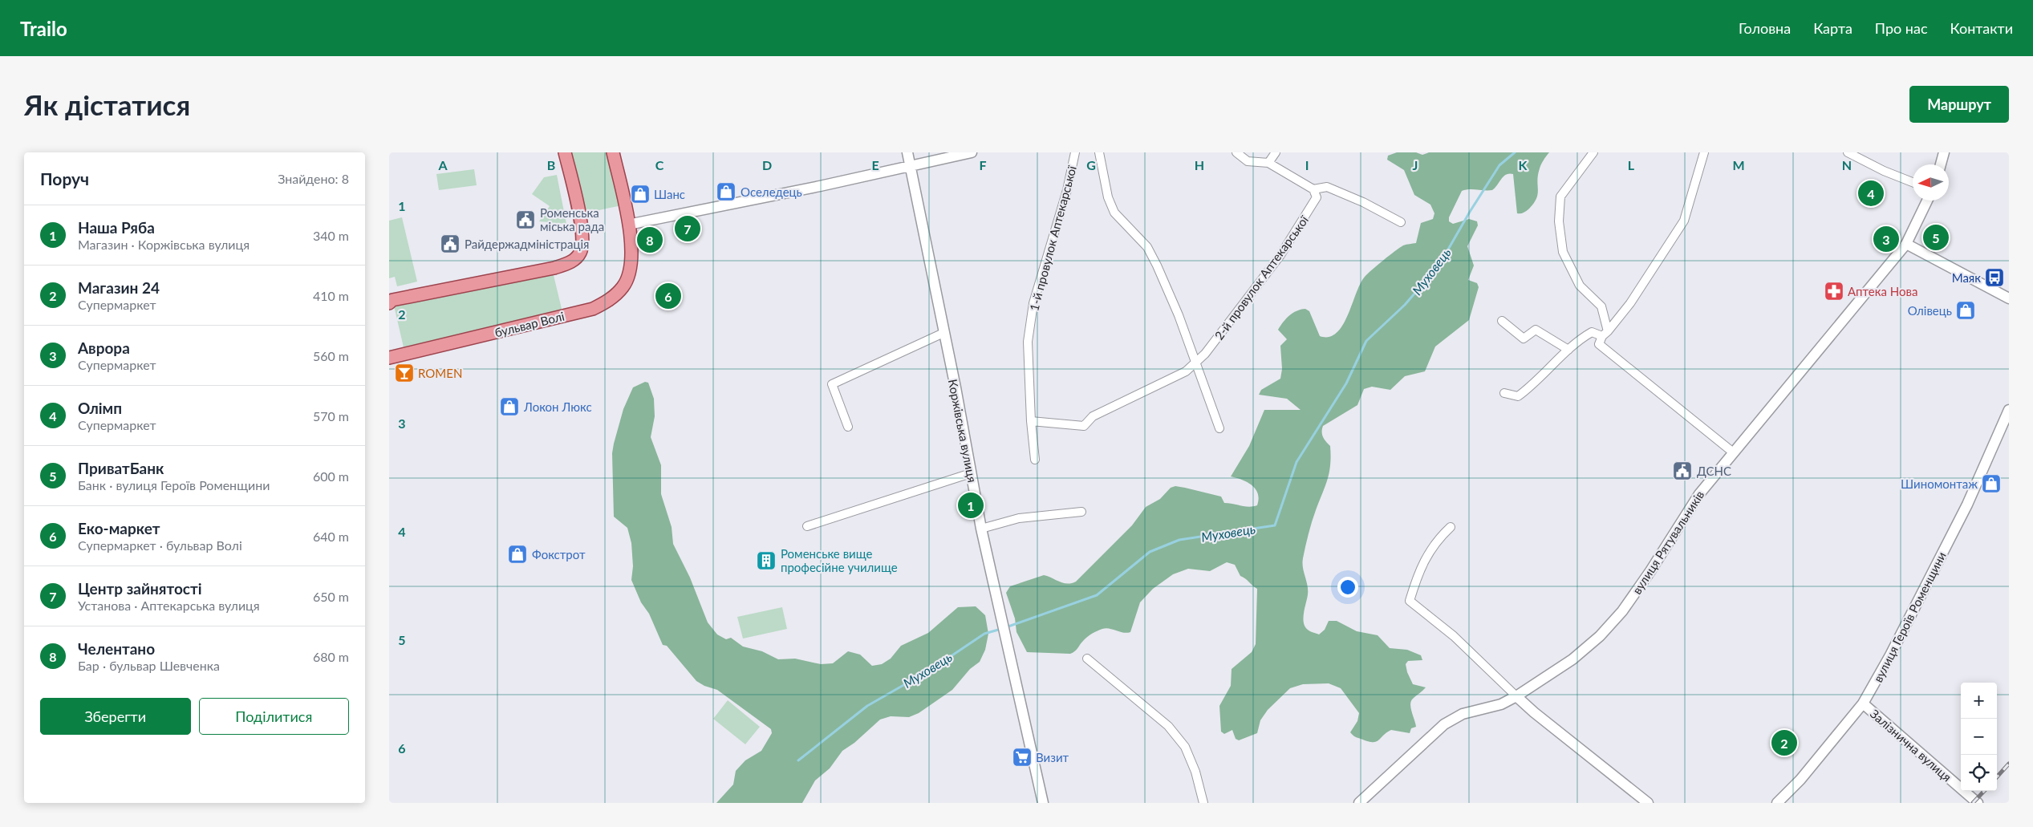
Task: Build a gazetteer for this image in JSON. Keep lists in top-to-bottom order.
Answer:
{
  "streets": {
    "main road": ["бульвар Волі"],
    "street": [
      "1-й провулок Аптекарської",
      "2-й провулок Аптекарської",
      "Коржівська вулиця",
      "вулиця Рятувальників",
      "вулиця Героїв Роменщини",
      "Залізнична вулиця"
    ]
  },
  "crossings": [
    ["вулиця Героїв Роменщини", "Залізнична вулиця"]
  ],
  "water": ["Муховець"],
  "places": {
    "shop": [
      "Оселедець",
      "Шанс",
      "Олівець",
      "Локон Люкс",
      "Шиномонтаж",
      "Фокстрот"
    ],
    "public building": ["Роменська міська рада", "Райдержадміністрація", "ДСНС"],
    "bus stop": ["Маяк"],
    "pharmacy": ["Аптека Нова"],
    "bar": ["ROMEN"],
    "building": ["Роменське вище професійне училище"],
    "supermarket": ["Визит"]
  },
  "north": "left",
  "page": {
    "header": "Trailo",
    "nav": [
      "Головна",
      "Карта",
      "Про нас",
      "Контакти"
    ],
    "buttons": [
      "Маршрут",
      ["Зберегти", "Поділитися"]
    ],
    "title": "Як дістатися",
    "heading": ["Поруч", "Знайдено: 8"],
    "pins": [
      "4",
      "7",
      "5",
      "3",
      "8",
      "6",
      "1",
      "2"
    ],
    "list": [
      {
        "mark": "1",
        "name": "Наша Ряба",
        "note": "Магазин · Коржівська вулиця",
        "value": "340 m"
      },
      {
        "mark": "2",
        "name": "Магазин 24",
        "note": "Супермаркет",
        "value": "410 m"
      },
      {
        "mark": "3",
        "name": "Аврора",
        "note": "Супермаркет",
        "value": "560 m"
      },
      {
        "mark": "4",
        "name": "Олімп",
        "note": "Супермаркет",
        "value": "570 m"
      },
      {
        "mark": "5",
        "name": "ПриватБанк",
        "note": "Банк · вулиця Героїв Роменщини",
        "value": "600 m"
      },
      {
        "mark": "6",
        "name": "Еко-маркет",
        "note": "Супермаркет · бульвар Волі",
        "value": "640 m"
      },
      {
        "mark": "7",
        "name": "Центр зайнятості",
        "note": "Установа · Аптекарська вулиця",
        "value": "650 m"
      },
      {
        "mark": "8",
        "name": "Челентано",
        "note": "Бар · бульвар Шевченка",
        "value": "680 m"
      }
    ],
    "map_buttons": ["+", "−"]
  },
  "grid": {
    "columns": [
      "A",
      "B",
      "C",
      "D",
      "E",
      "F",
      "G",
      "H",
      "I",
      "J",
      "K",
      "L",
      "M",
      "N"
    ],
    "rows": [
      "1",
      "2",
      "3",
      "4",
      "5",
      "6"
    ]
  }
}
